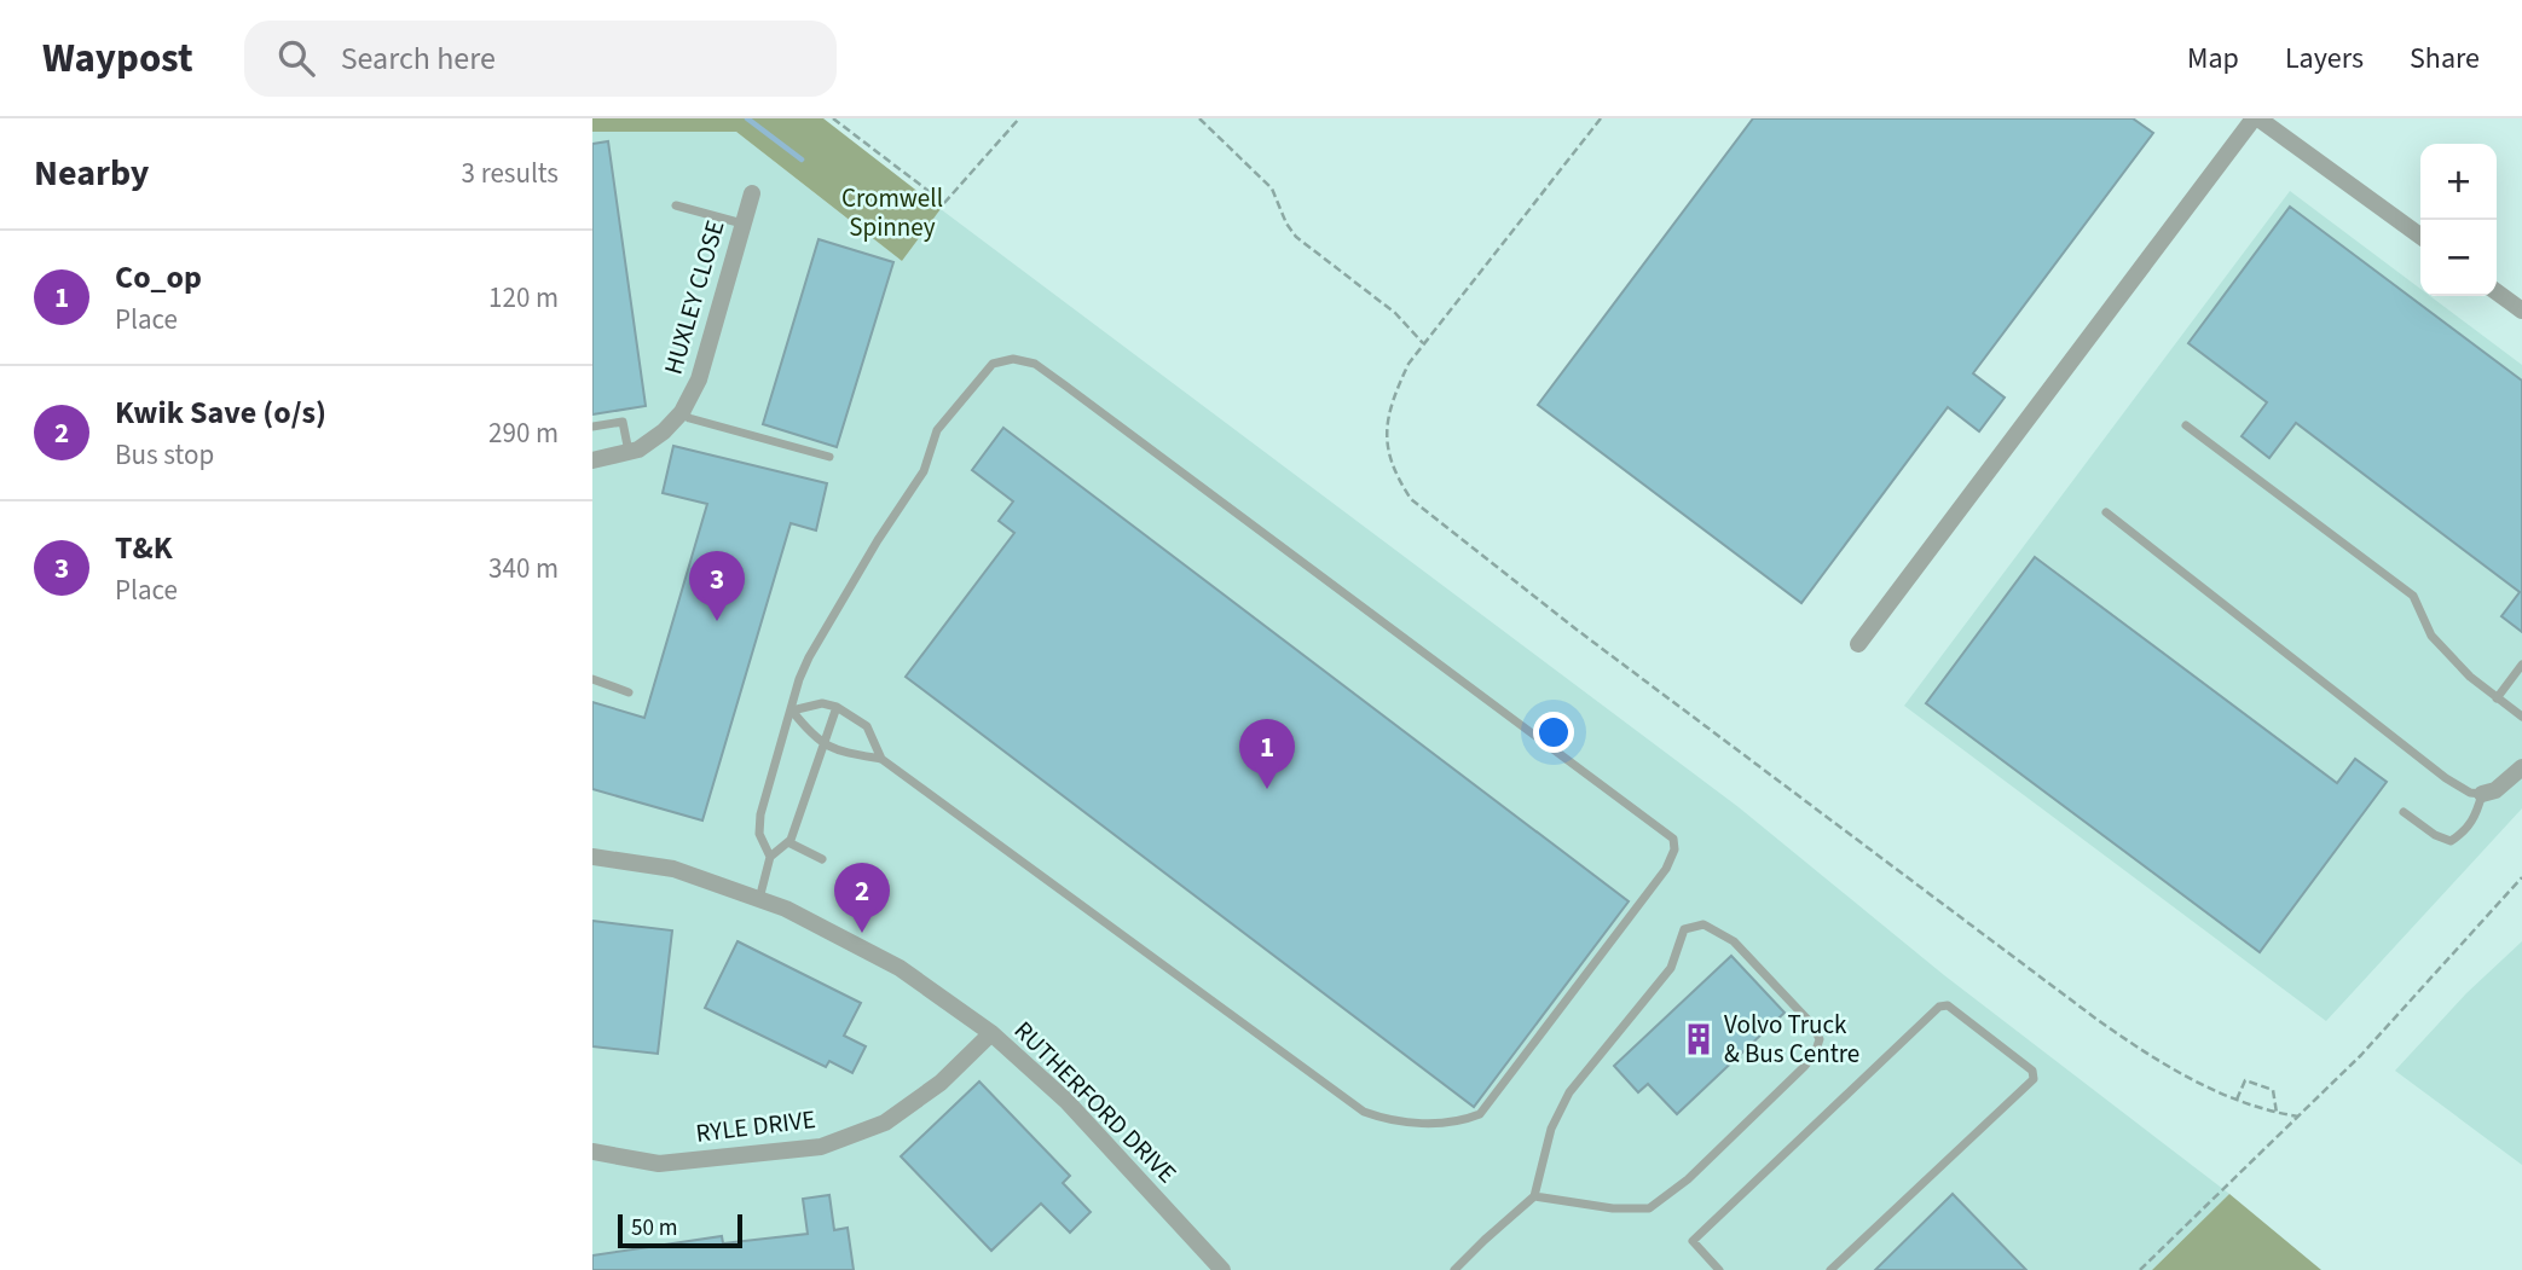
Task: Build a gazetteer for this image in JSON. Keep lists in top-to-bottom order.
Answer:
{
  "streets": {
    "street": ["HUXLEY CLOSE", "RUTHERFORD DRIVE", "RYLE DRIVE"]
  },
  "crossings": [
    ["RUTHERFORD DRIVE", "RYLE DRIVE"]
  ],
  "parks": ["Cromwell Spinney"],
  "places": {
    "building": ["Volvo Truck & Bus Centre"]
  },
  "scale_bar": "50 m",
  "page": {
    "header": "Waypost",
    "search": "Search here",
    "nav": ["Map", "Layers", "Share"],
    "heading": ["Nearby", "3 results"],
    "map_buttons": ["+", "−"],
    "list": [
      {
        "mark": "1",
        "name": "Co_op",
        "note": "Place",
        "value": "120 m"
      },
      {
        "mark": "2",
        "name": "Kwik Save (o/s)",
        "note": "Bus stop",
        "value": "290 m"
      },
      {
        "mark": "3",
        "name": "T&K",
        "note": "Place",
        "value": "340 m"
      }
    ],
    "pins": ["3", "1", "2"],
    "scale": "50 m"
  }
}
